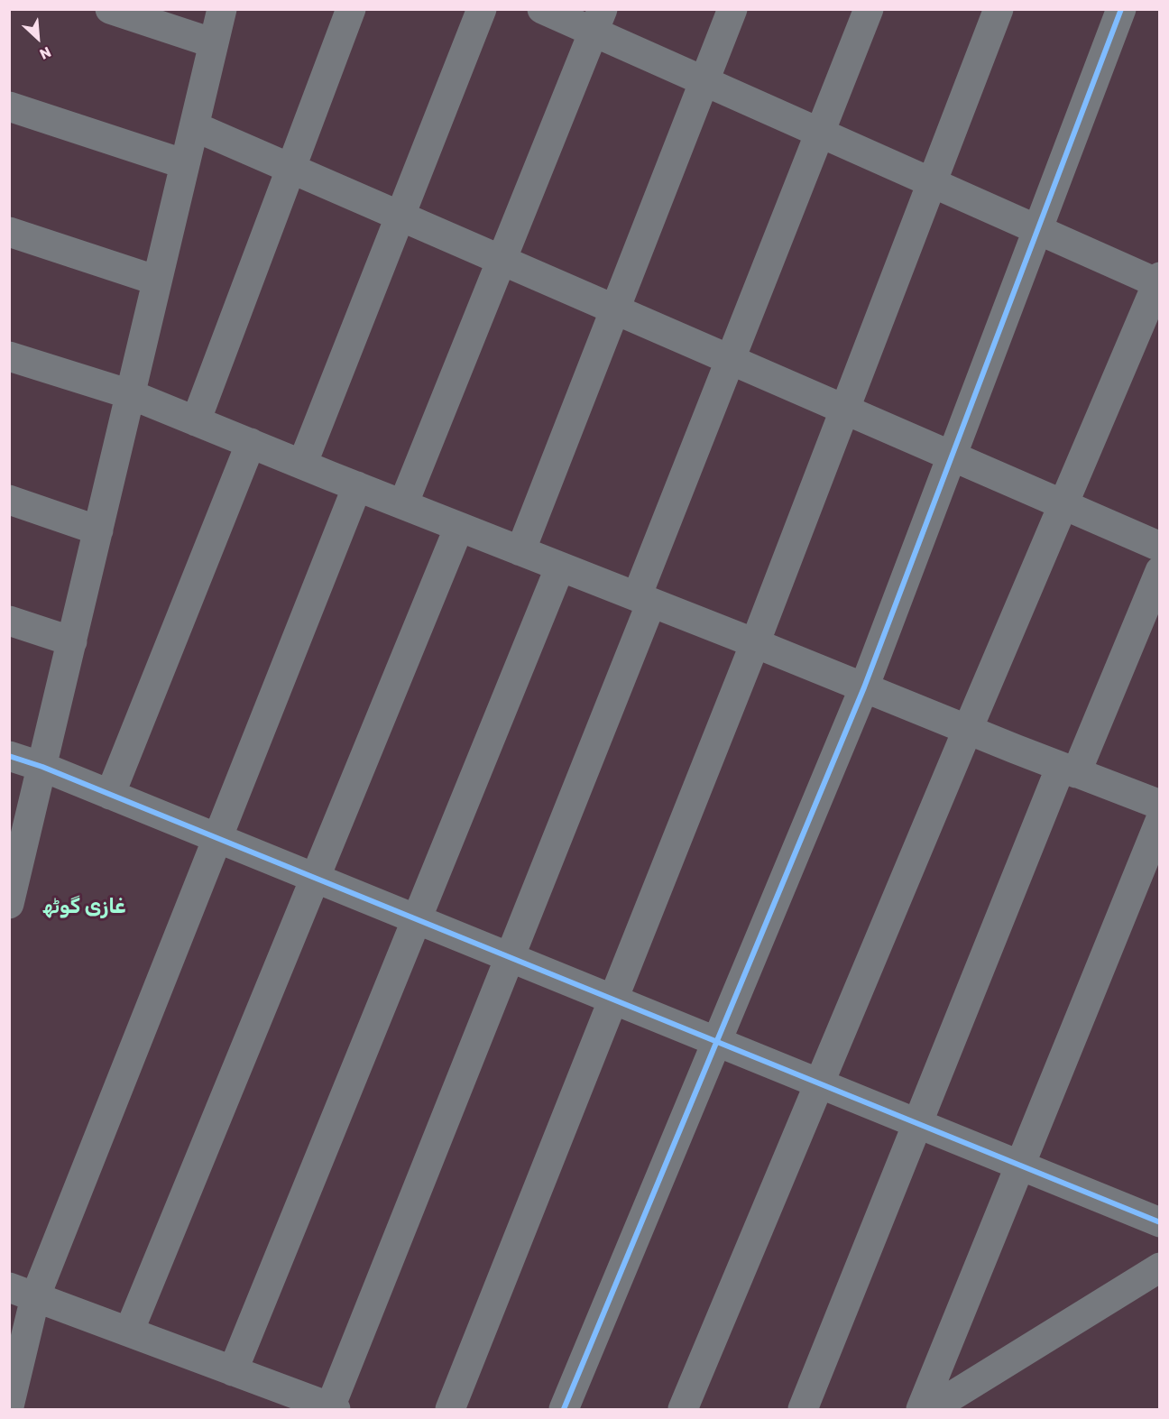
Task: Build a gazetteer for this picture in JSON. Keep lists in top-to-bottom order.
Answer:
{
  "districts": ["غازی گوٹھ"],
  "north": "bottom right"
}
